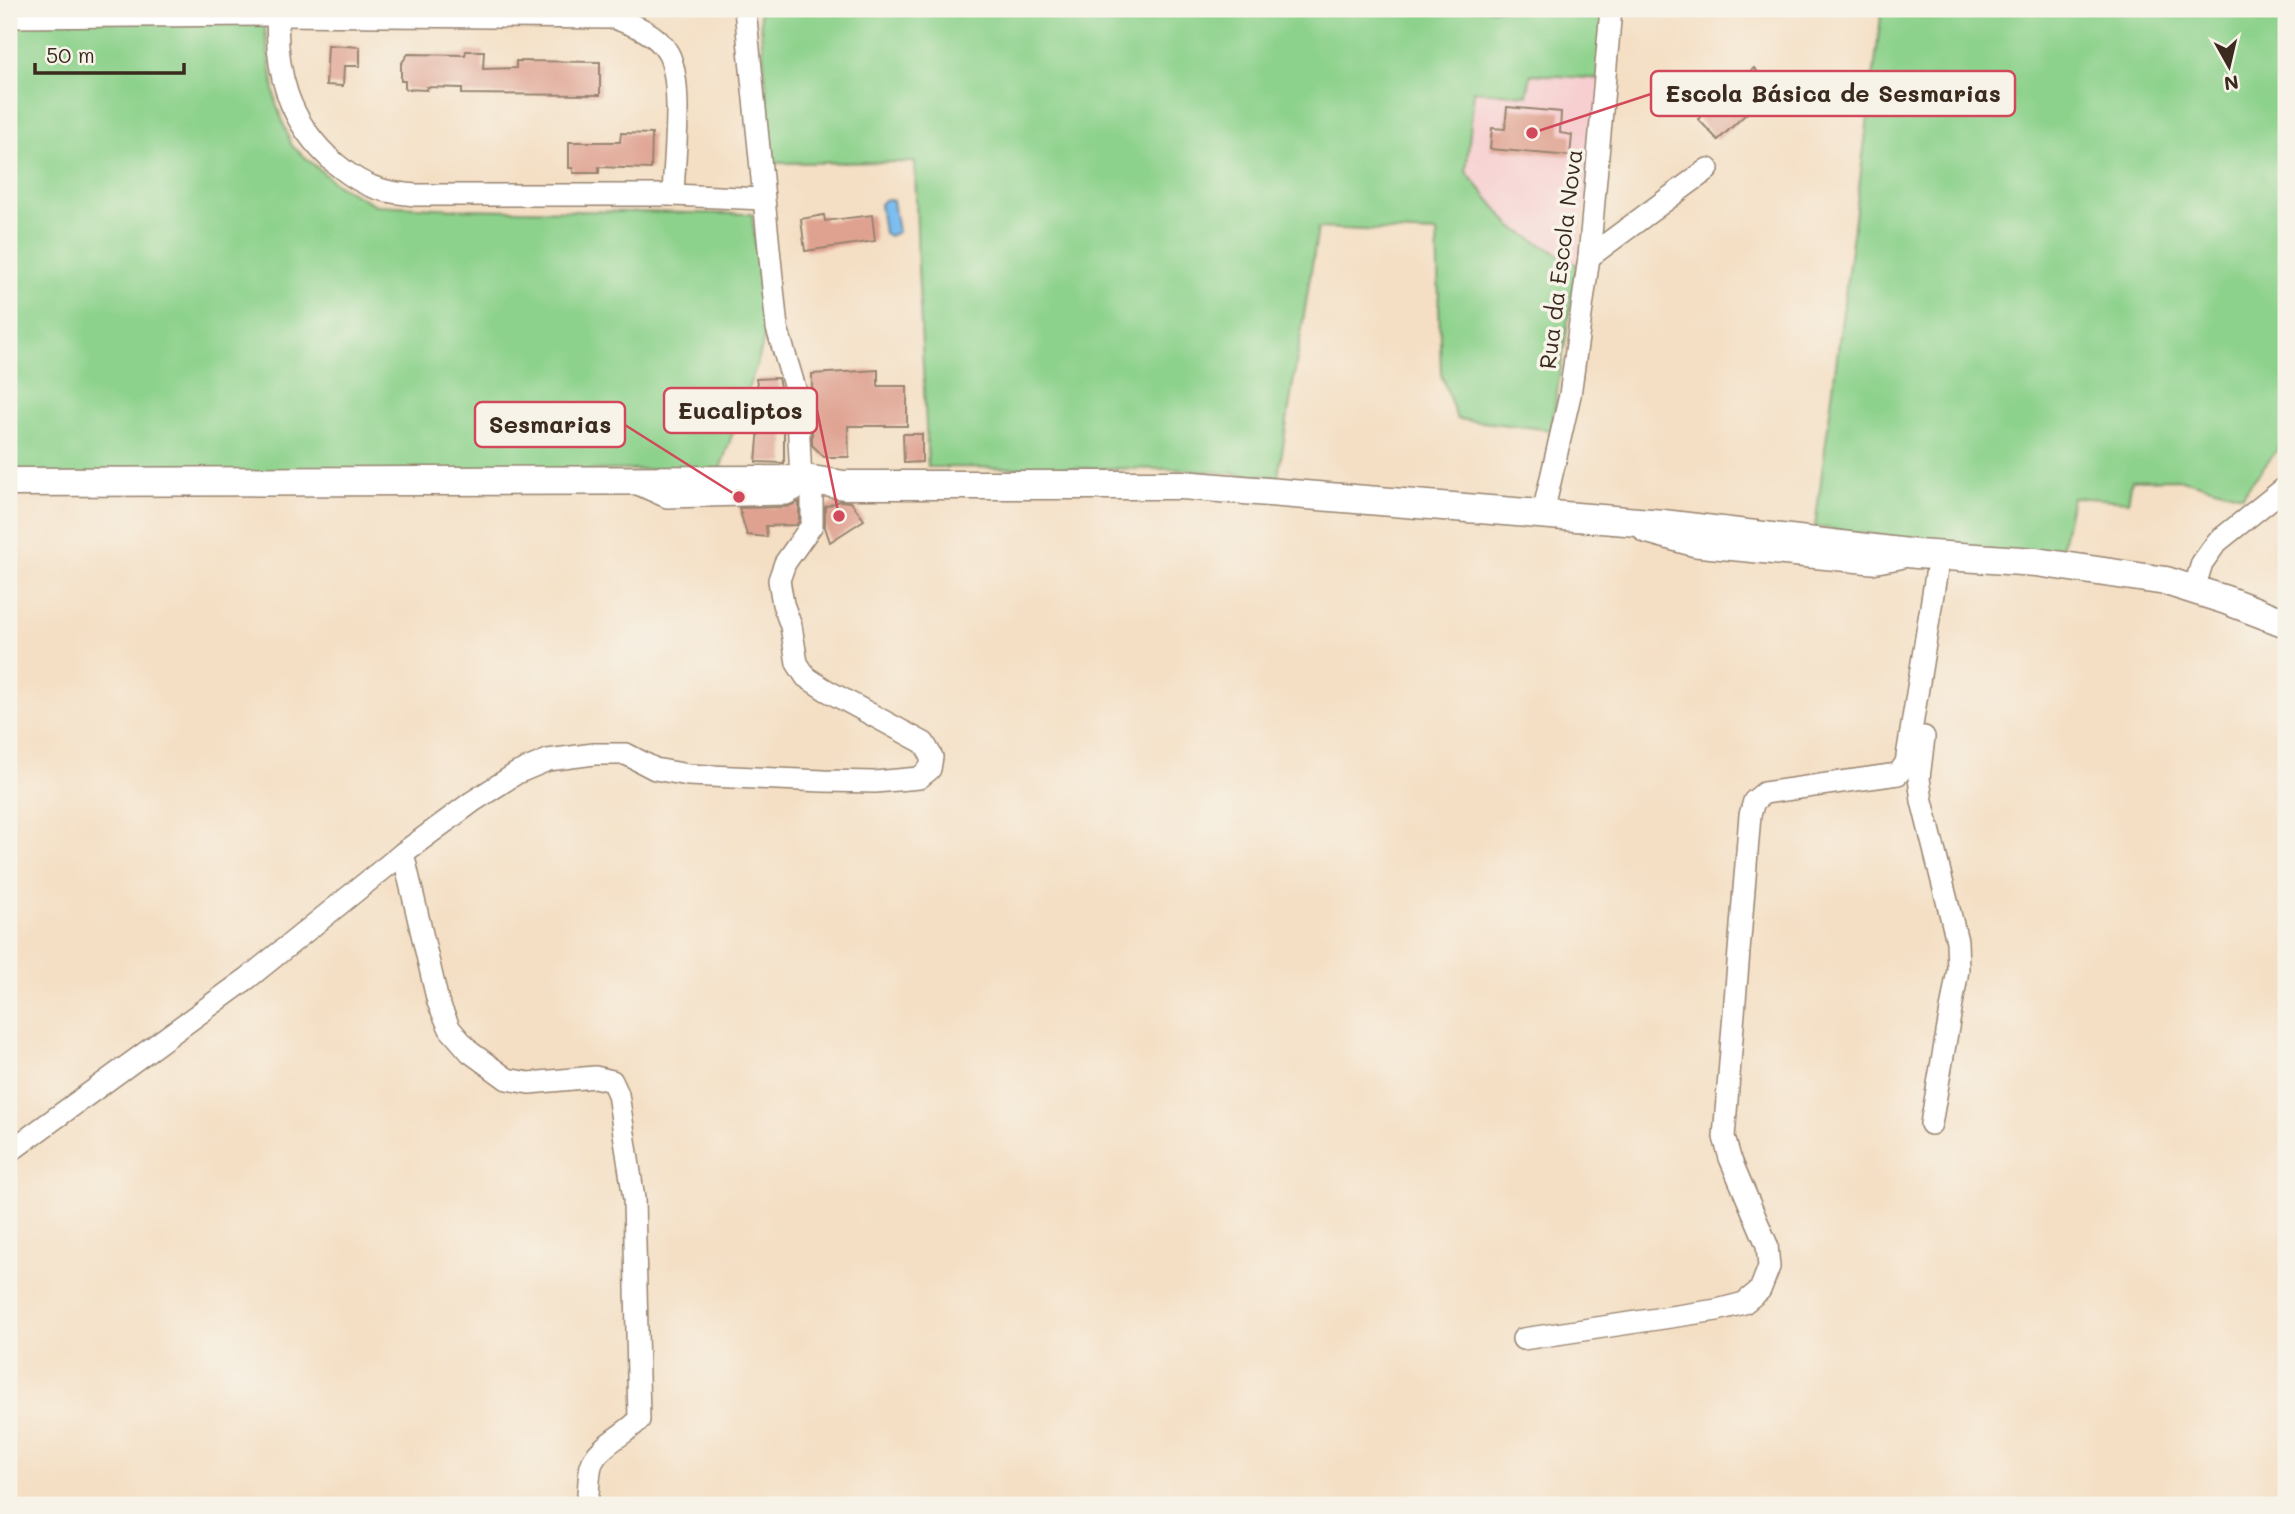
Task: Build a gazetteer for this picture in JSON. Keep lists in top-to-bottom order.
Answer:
{
  "streets": {
    "street": ["Rua da Escola Nova"]
  },
  "places": ["Escola Básica de Sesmarias", "Sesmarias", "Eucaliptos"],
  "scale_bar": "50 m",
  "north": "bottom"
}
